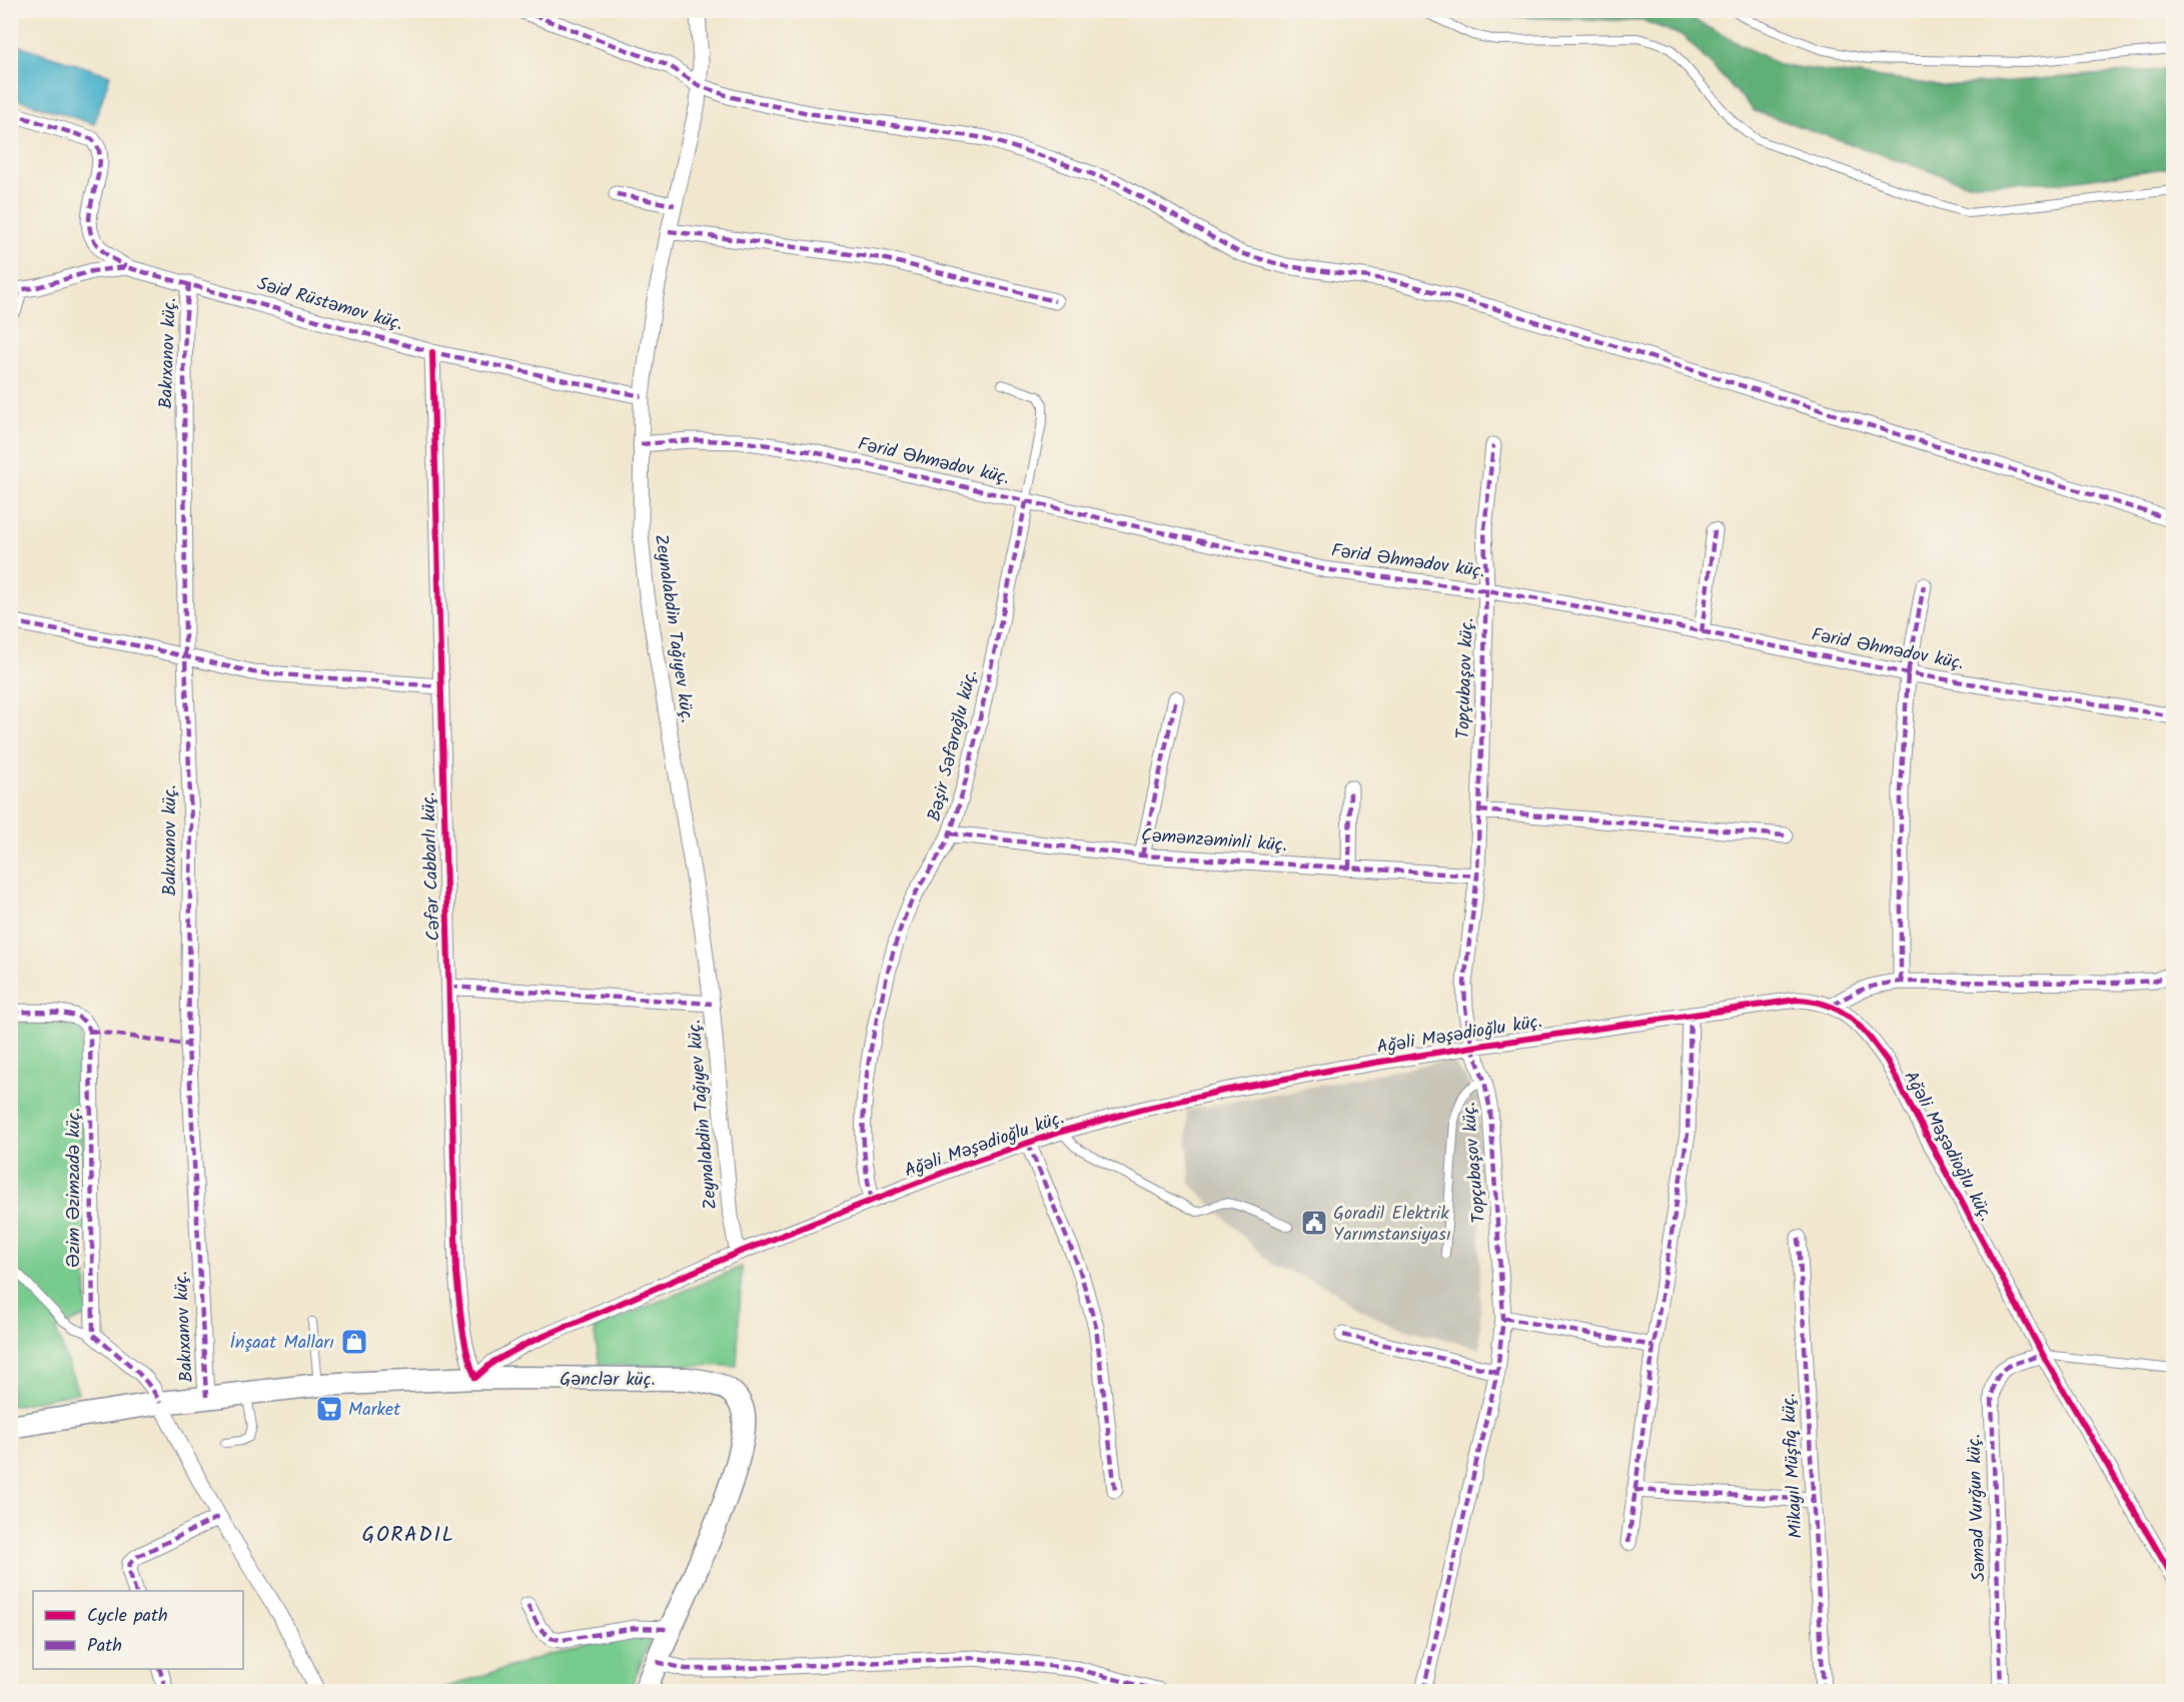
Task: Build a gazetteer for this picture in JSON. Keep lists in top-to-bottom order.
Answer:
{
  "streets": {
    "street": [
      "Səid Rüstəmov küç.",
      "Bakıxanov küç.",
      "Fərid Əhmədov küç.",
      "Zeynalabdin Tağıyev küç.",
      "Topçubaşov küç.",
      "Bəşir Səfəroğlu küç.",
      "Çəmənzəminli küç.",
      "Cəfər Cabbarlı küç.",
      "Ağəli Məşədioğlu küç.",
      "Əzim Əzimzadə küç.",
      "Gənclər küç.",
      "Mikayıl Müşfiq küç.",
      "Səməd Vurğun küç."
    ]
  },
  "crossings": [
    ["Səid Rüstəmov küç.", "Bakıxanov küç."],
    ["Səid Rüstəmov küç.", "Zeynalabdin Tağıyev küç."],
    ["Səid Rüstəmov küç.", "Cəfər Cabbarlı küç."],
    ["Bakıxanov küç.", "Gənclər küç."],
    ["Fərid Əhmədov küç.", "Zeynalabdin Tağıyev küç."],
    ["Fərid Əhmədov küç.", "Topçubaşov küç."],
    ["Fərid Əhmədov küç.", "Bəşir Səfəroğlu küç."],
    ["Zeynalabdin Tağıyev küç.", "Ağəli Məşədioğlu küç."],
    ["Topçubaşov küç.", "Çəmənzəminli küç."],
    ["Topçubaşov küç.", "Ağəli Məşədioğlu küç."],
    ["Bəşir Səfəroğlu küç.", "Çəmənzəminli küç."],
    ["Bəşir Səfəroğlu küç.", "Ağəli Məşədioğlu küç."],
    ["Cəfər Cabbarlı küç.", "Ağəli Məşədioğlu küç."],
    ["Cəfər Cabbarlı küç.", "Gənclər küç."],
    ["Ağəli Məşədioğlu küç.", "Gənclər küç."],
    ["Ağəli Məşədioğlu küç.", "Səməd Vurğun küç."]
  ],
  "districts": ["GORADIL"],
  "places": {
    "public building": ["Goradil Elektrik Yarımstansiyası"],
    "shop": ["İnşaat Malları"],
    "supermarket": ["Market"]
  },
  "legend": ["Cycle path", "Path"]
}
